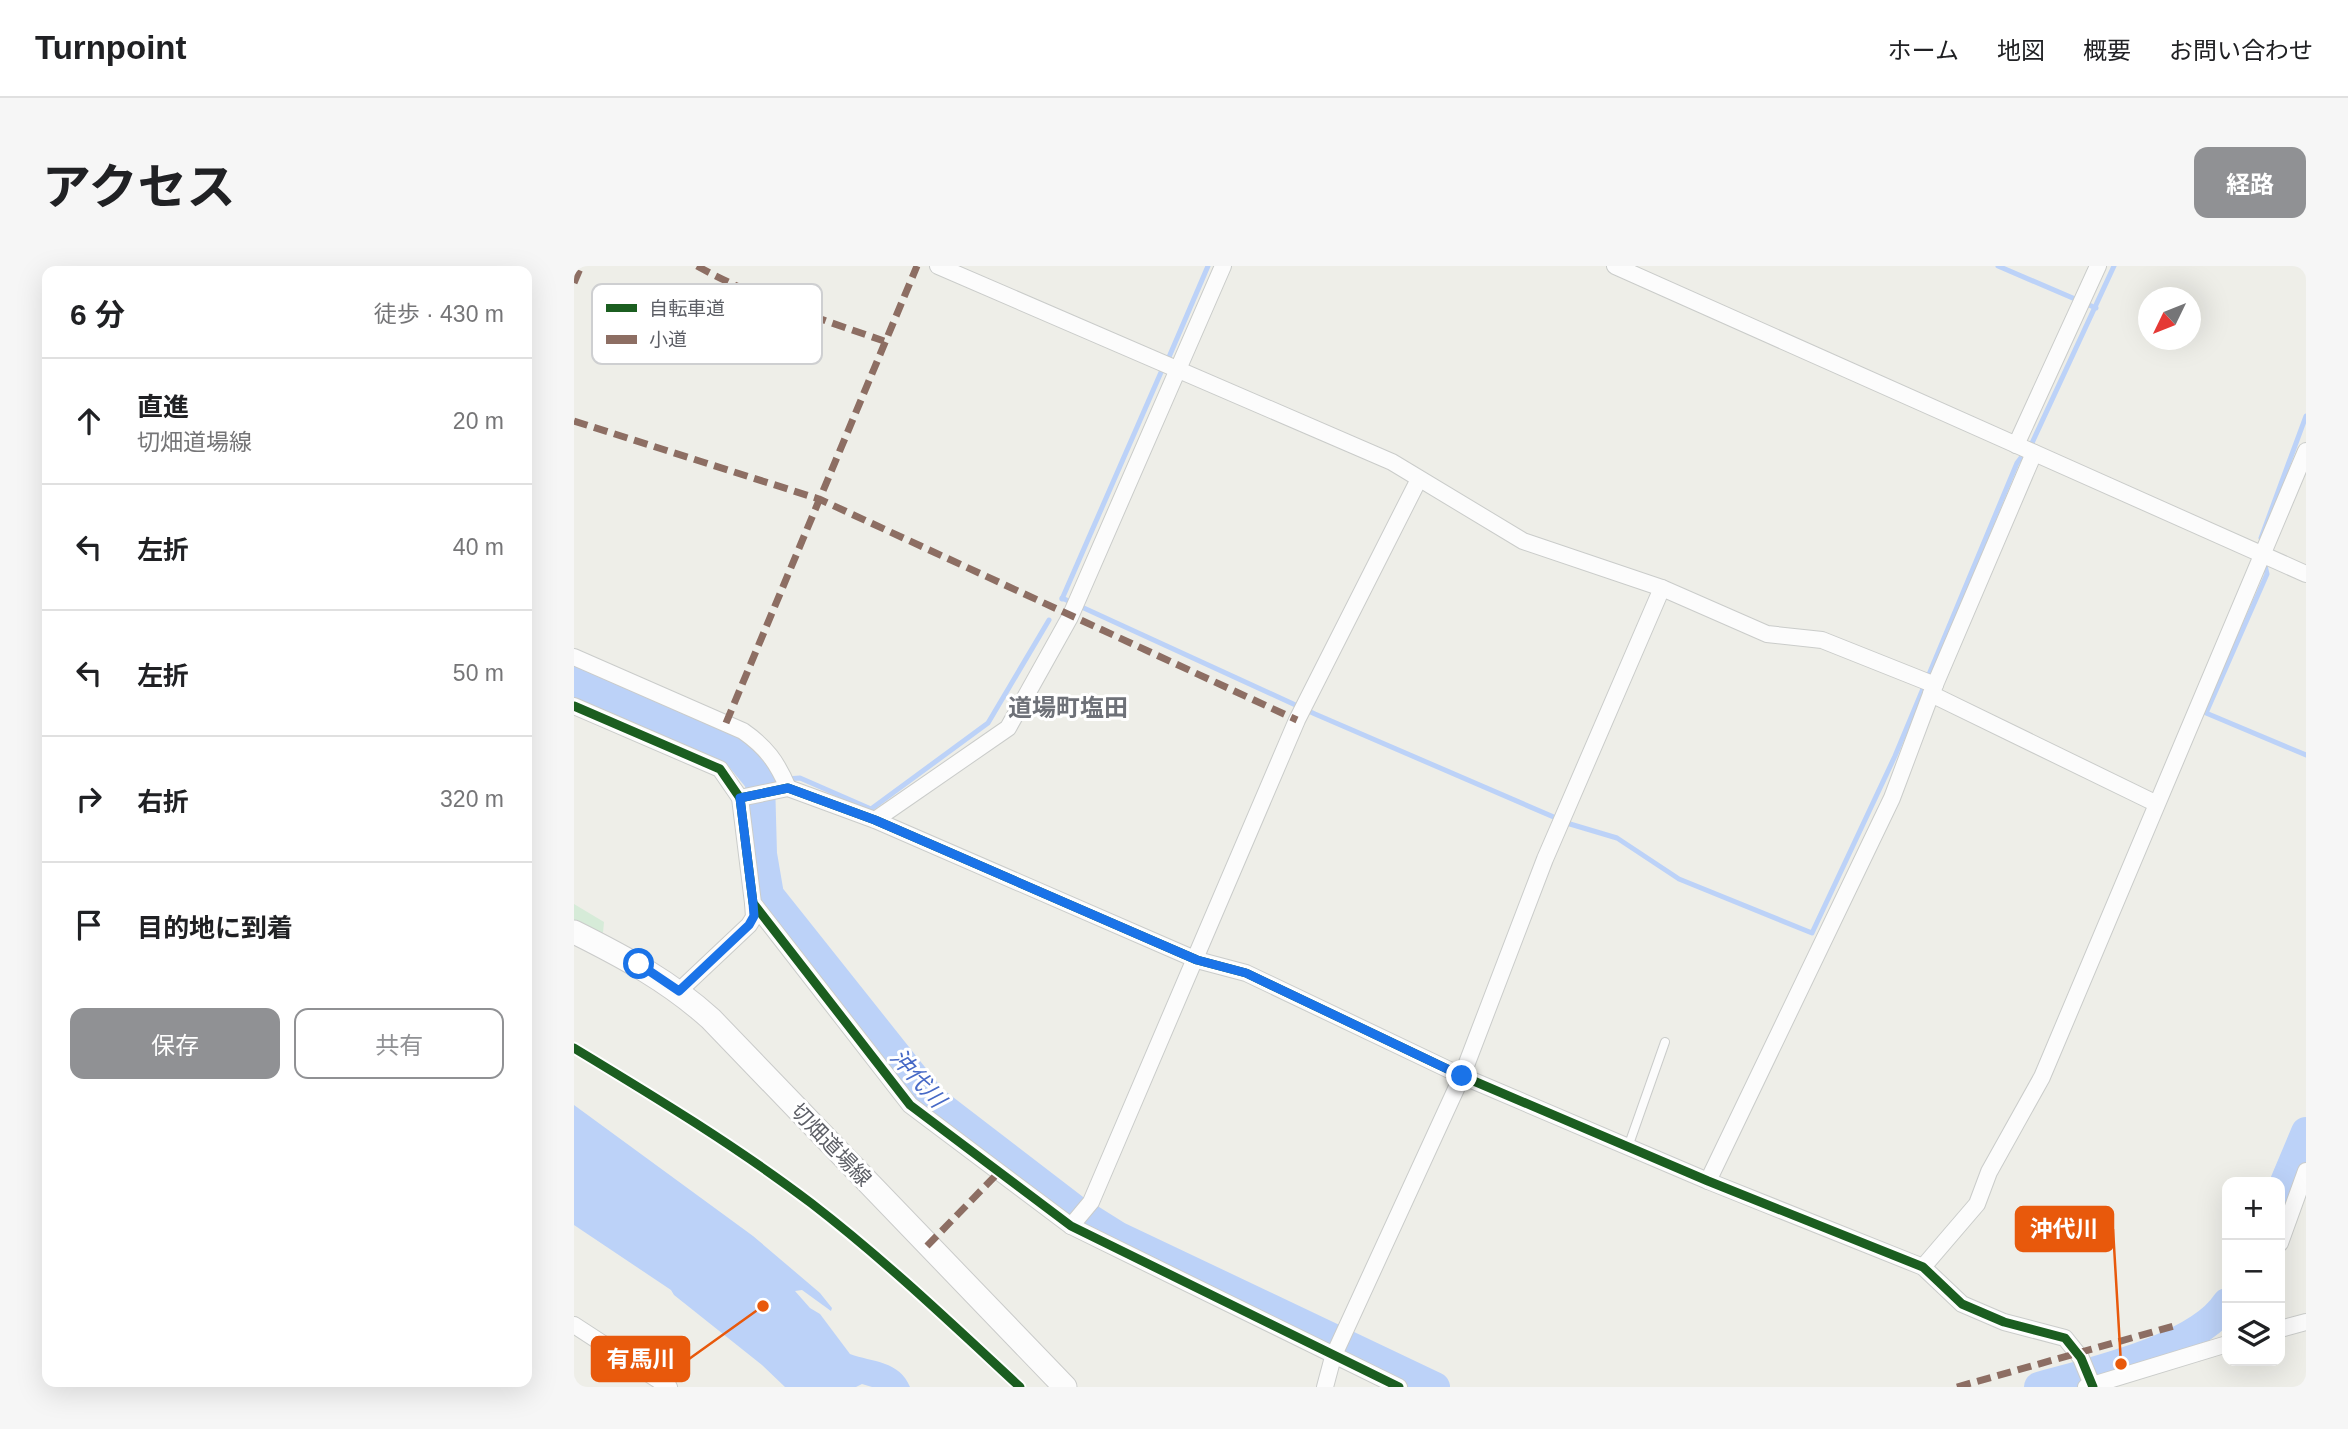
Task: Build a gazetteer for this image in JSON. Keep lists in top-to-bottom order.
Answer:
{
  "streets": {
    "main road": ["切畑道場線"]
  },
  "districts": ["道場町塩田"],
  "water": ["沖代川"],
  "places": ["有馬川", "沖代川"],
  "legend": ["自転車道", "小道"],
  "north": "bottom left",
  "page": {
    "header": "Turnpoint",
    "nav": [
      "ホーム",
      "地図",
      "概要",
      "お問い合わせ"
    ],
    "title": "アクセス",
    "buttons": [
      "経路",
      ["保存", "共有"]
    ],
    "heading": ["6 分", "徒歩 · 430 m"],
    "list": [
      ["直進", "切畑道場線", "20 m"],
      ["左折", "40 m"],
      ["左折", "50 m"],
      ["右折", "320 m"],
      "目的地に到着"
    ],
    "map_buttons": ["+", "−"]
  }
}
